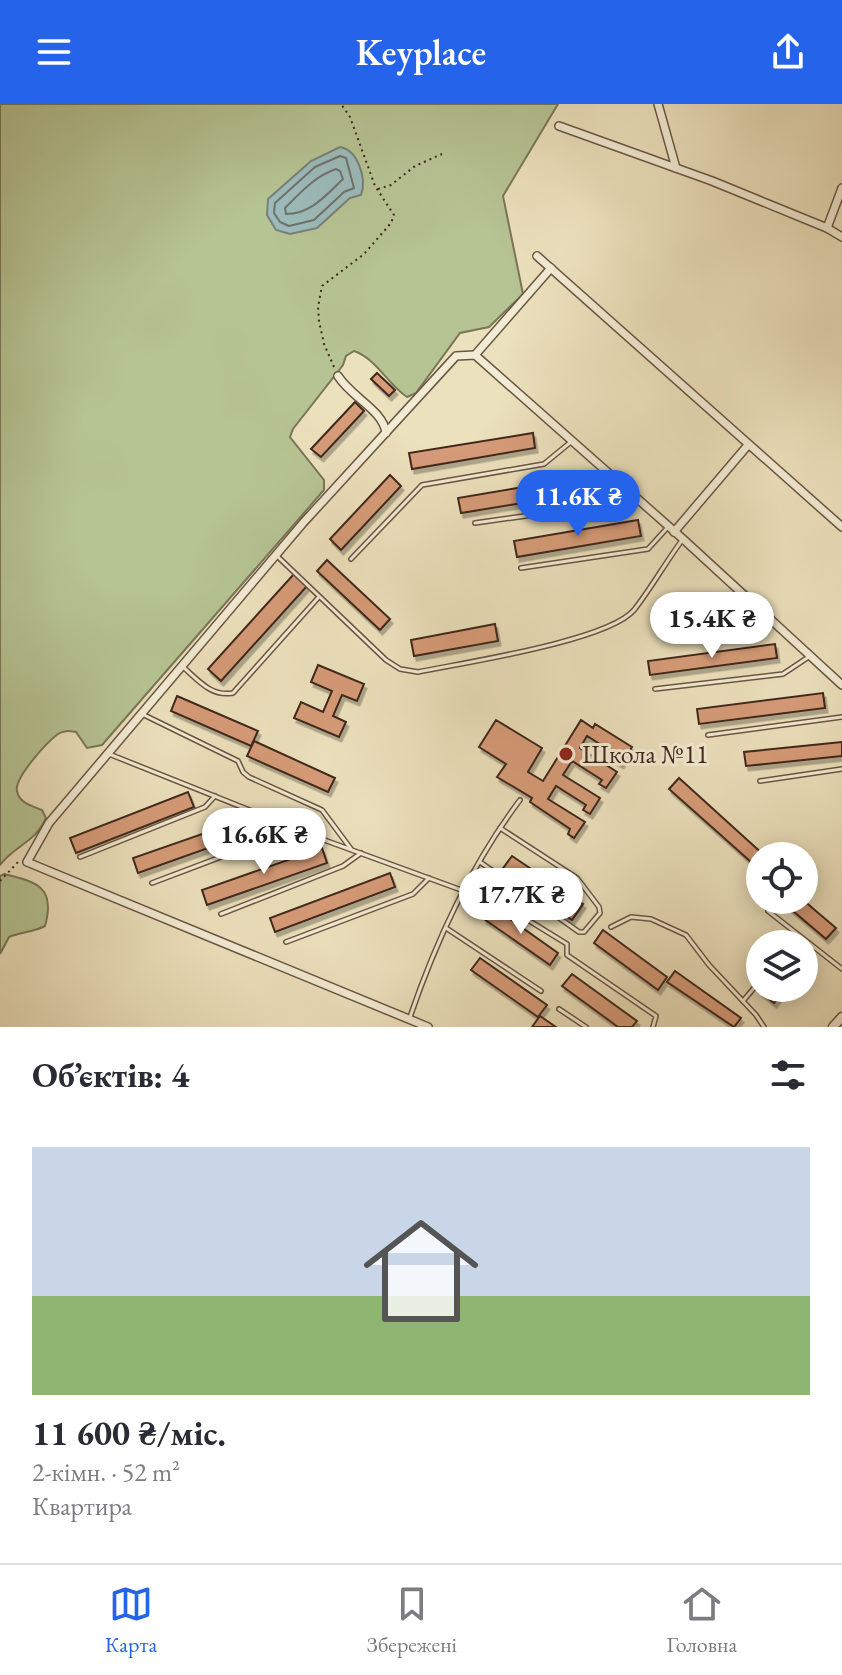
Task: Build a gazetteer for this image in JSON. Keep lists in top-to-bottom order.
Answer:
{
  "places": ["Школа №11"],
  "page": {
    "header": "Keyplace",
    "price": [
      "11.6K ₴",
      "15.4K ₴",
      "16.6K ₴",
      "17.7K ₴"
    ],
    "heading": "Об’єктів: 4",
    "list": [
      {
        "name": "11 600 ₴/міс.",
        "note": "2-кімн. · 52 m² · Квартира"
      }
    ],
    "tabs": ["Карта", "Збережені", "Головна"]
  }
}
